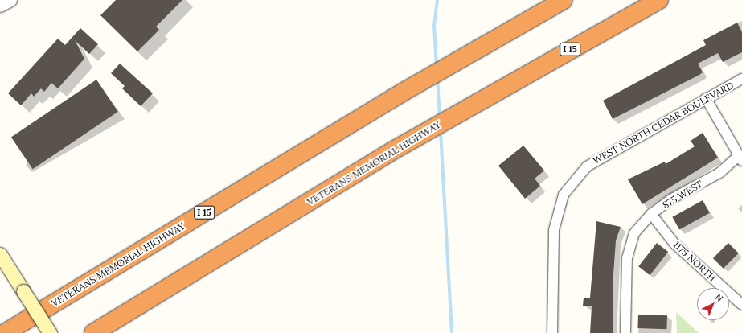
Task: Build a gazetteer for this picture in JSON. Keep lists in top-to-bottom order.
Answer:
{
  "streets": {
    "highway": ["I 15", "VETERANS MEMORIAL HIGHWAY"],
    "street": ["WEST NORTH CEDAR BOULEVARD", "875 WEST", "1175 NORTH"]
  },
  "crossings": [
    ["875 WEST", "1175 NORTH"]
  ],
  "north": "top right"
}
